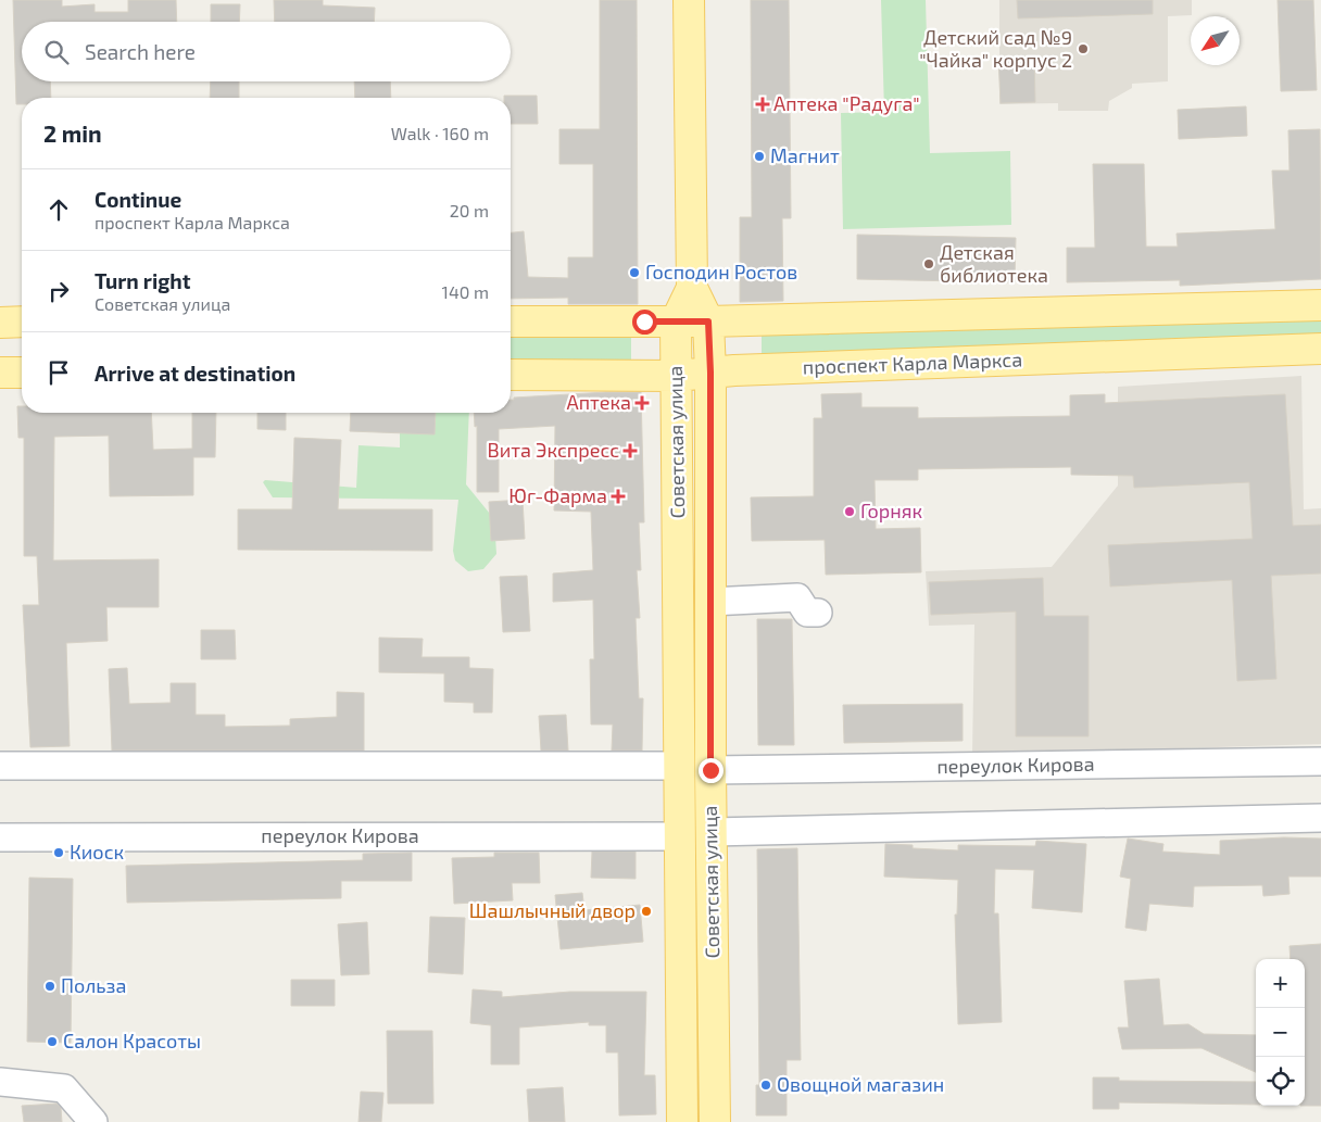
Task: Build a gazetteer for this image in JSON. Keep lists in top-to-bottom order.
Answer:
{
  "streets": {
    "main road": ["проспект Карла Маркса", "Советская улица"],
    "street": ["переулок Кирова"]
  },
  "crossings": [
    ["проспект Карла Маркса", "Советская улица"],
    ["Советская улица", "переулок Кирова"]
  ],
  "places": {
    "other": [
      "Детский сад №9 \"Чайка\" корпус 2",
      "Магнит",
      "Детская библиотека",
      "Господин Ростов",
      "Горняк",
      "Киоск",
      "Шашлычный двор",
      "Польза",
      "Салон Красоты",
      "Овощной магазин"
    ],
    "health": [
      "Аптека \"Радуга\"",
      "Аптека",
      "Вита Экспресс",
      "Юг-Фарма"
    ]
  },
  "north": "bottom left",
  "page": {
    "search": "Search here",
    "heading": ["2 min", "Walk · 160 m"],
    "list": [
      ["Continue", "проспект Карла Маркса", "20 m"],
      ["Turn right", "Советская улица", "140 m"],
      "Arrive at destination"
    ],
    "map_buttons": ["+", "−"]
  }
}
